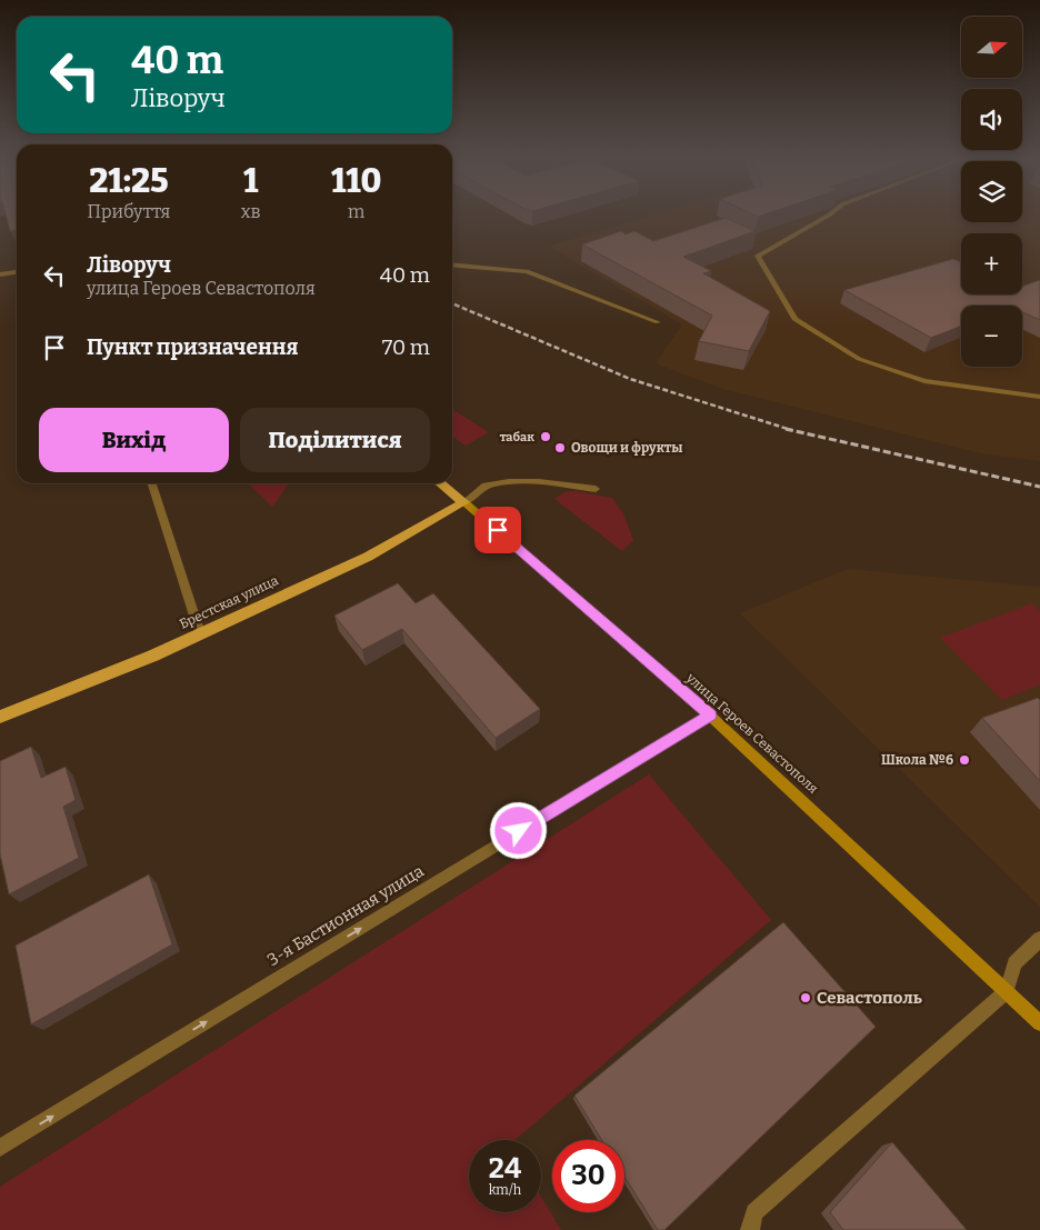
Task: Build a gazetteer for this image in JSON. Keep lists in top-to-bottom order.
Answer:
{
  "streets": {
    "main road": ["Брестская улица", "улица Героев Севастополя"],
    "street": ["3-я Бастионная улица"]
  },
  "crossings": [
    ["Брестская улица", "улица Героев Севастополя"],
    ["улица Героев Севастополя", "3-я Бастионная улица"]
  ],
  "one_way": ["3-я Бастионная улица"],
  "places": [
    "табак",
    "Овощи и фрукты",
    "Школа №6",
    "Севастополь"
  ],
  "north": "right",
  "page": {
    "map_buttons": ["+", "−"],
    "turn": ["40 m", "Ліворуч"],
    "eta": [
      "21:25",
      "Прибуття",
      "1",
      "хв",
      "110",
      "m"
    ],
    "list": [
      {
        "name": "Ліворуч",
        "note": "улица Героев Севастополя",
        "value": "40 m"
      },
      {
        "name": "Пункт призначення",
        "value": "70 m"
      }
    ],
    "buttons": ["Вихід", "Поділитися"],
    "speed": "24 km/h",
    "limit": "30"
  }
}
